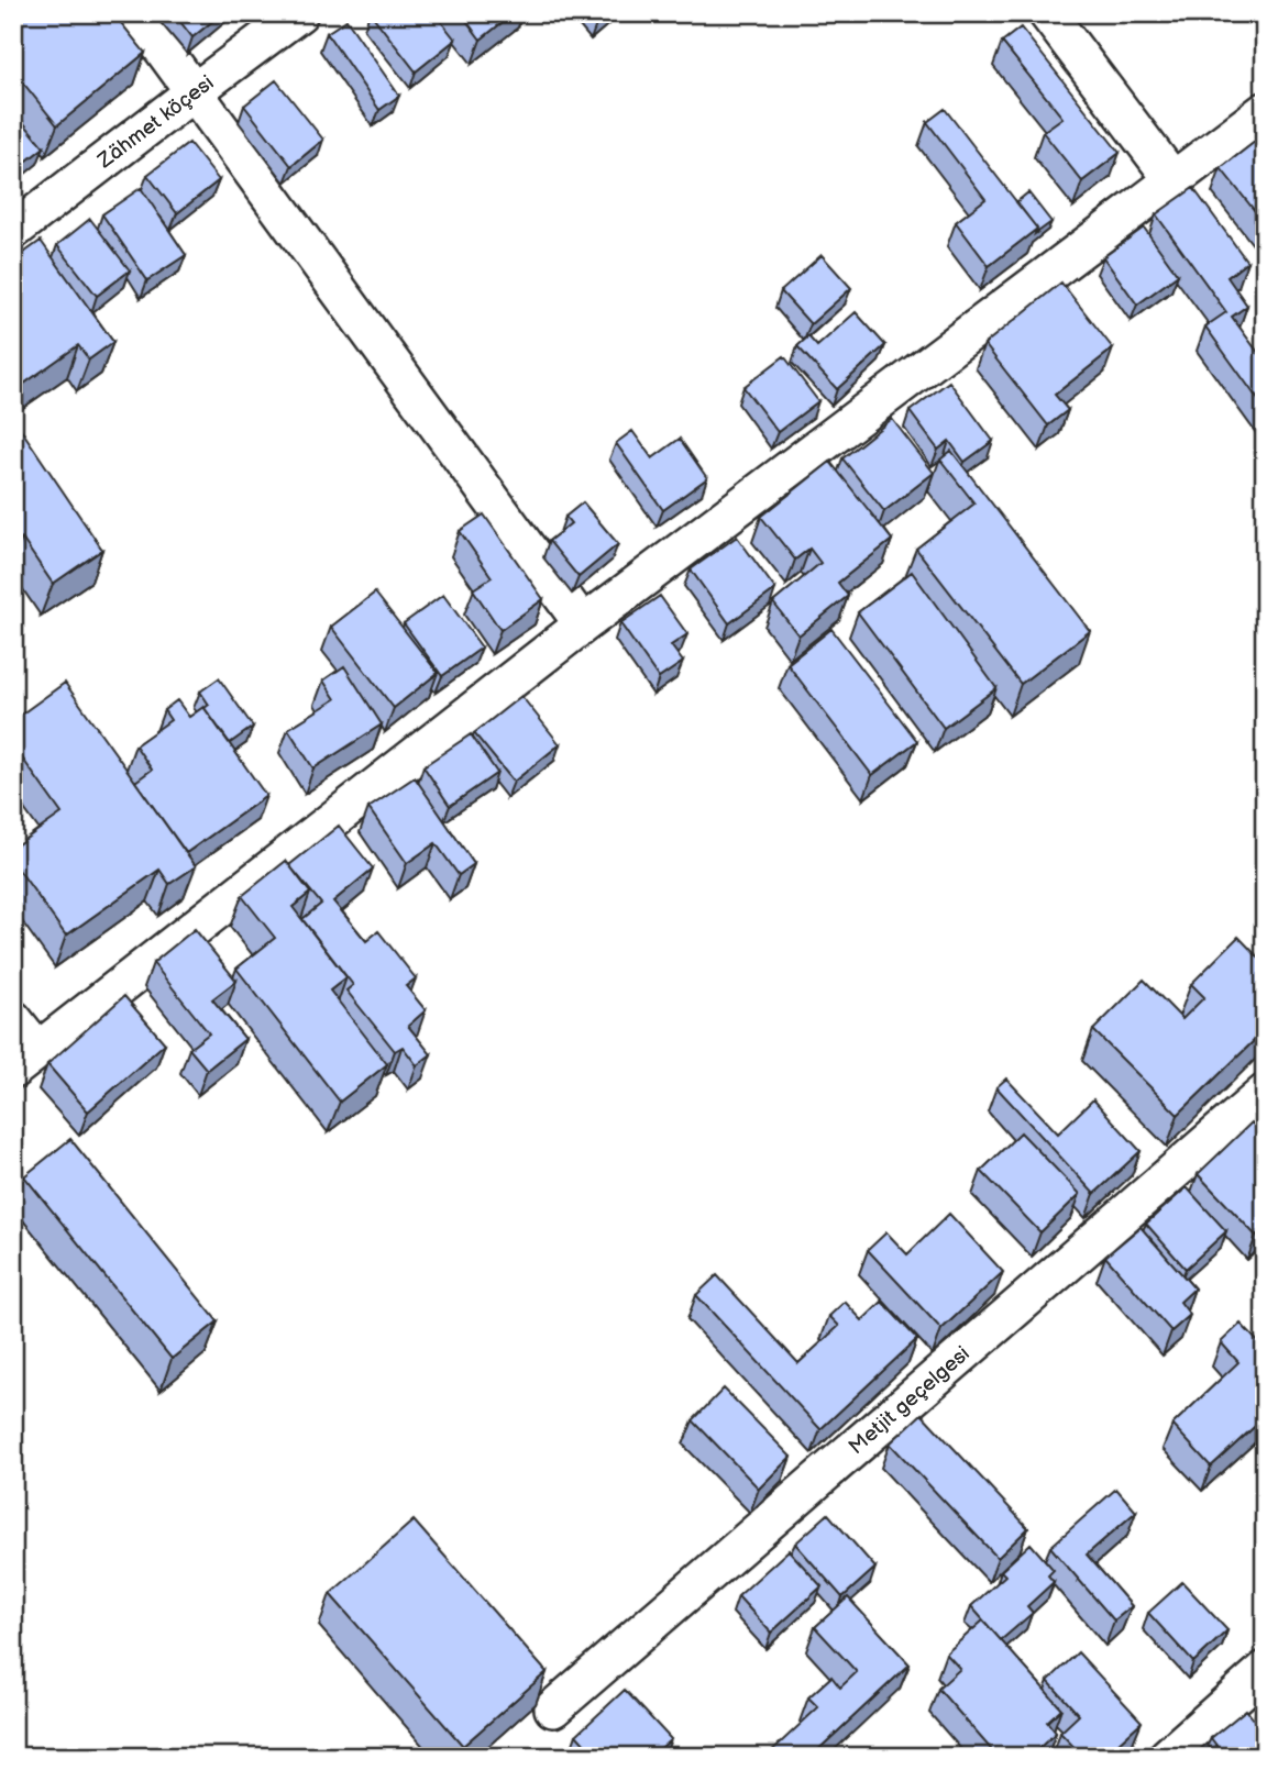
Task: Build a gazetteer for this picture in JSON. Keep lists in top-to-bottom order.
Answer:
{
  "streets": {
    "street": ["Zähmet köçesi", "Metjit geçelgesi"]
  }
}
